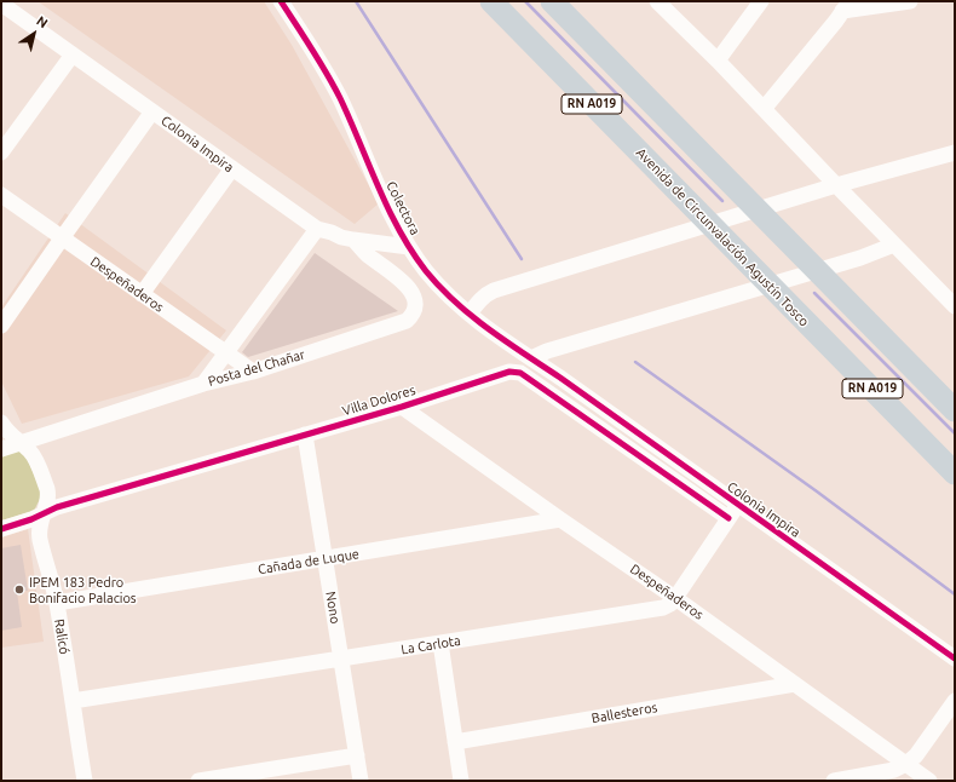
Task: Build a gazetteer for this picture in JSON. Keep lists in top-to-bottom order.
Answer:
{
  "streets": {
    "highway": ["RN A019", "Avenida de Circunvalación Agustín Tosco"],
    "street": [
      "Colonia Impira",
      "Colectora",
      "Despeñaderos",
      "Posta del Chañar",
      "Villa Dolores",
      "Cañada de Luque",
      "Nono",
      "Ralicó",
      "La Carlota",
      "Ballesteros"
    ]
  },
  "crossings": [
    ["Colonia Impira", "Colectora"],
    ["Colonia Impira", "Posta del Chañar"],
    ["Colonia Impira", "Villa Dolores"],
    ["Colonia Impira", "La Carlota"],
    ["Despeñaderos", "Posta del Chañar"],
    ["Despeñaderos", "Villa Dolores"],
    ["Despeñaderos", "Cañada de Luque"],
    ["Despeñaderos", "La Carlota"],
    ["Despeñaderos", "Ballesteros"],
    ["Posta del Chañar", "Ralicó"],
    ["Villa Dolores", "Nono"],
    ["Villa Dolores", "Ralicó"],
    ["Villa Dolores", "La Carlota"],
    ["Cañada de Luque", "Nono"],
    ["Cañada de Luque", "Ralicó"],
    ["Nono", "La Carlota"],
    ["Ralicó", "La Carlota"]
  ],
  "places": ["IPEM 183 Pedro Bonifacio Palacios"],
  "north": "top right"
}
